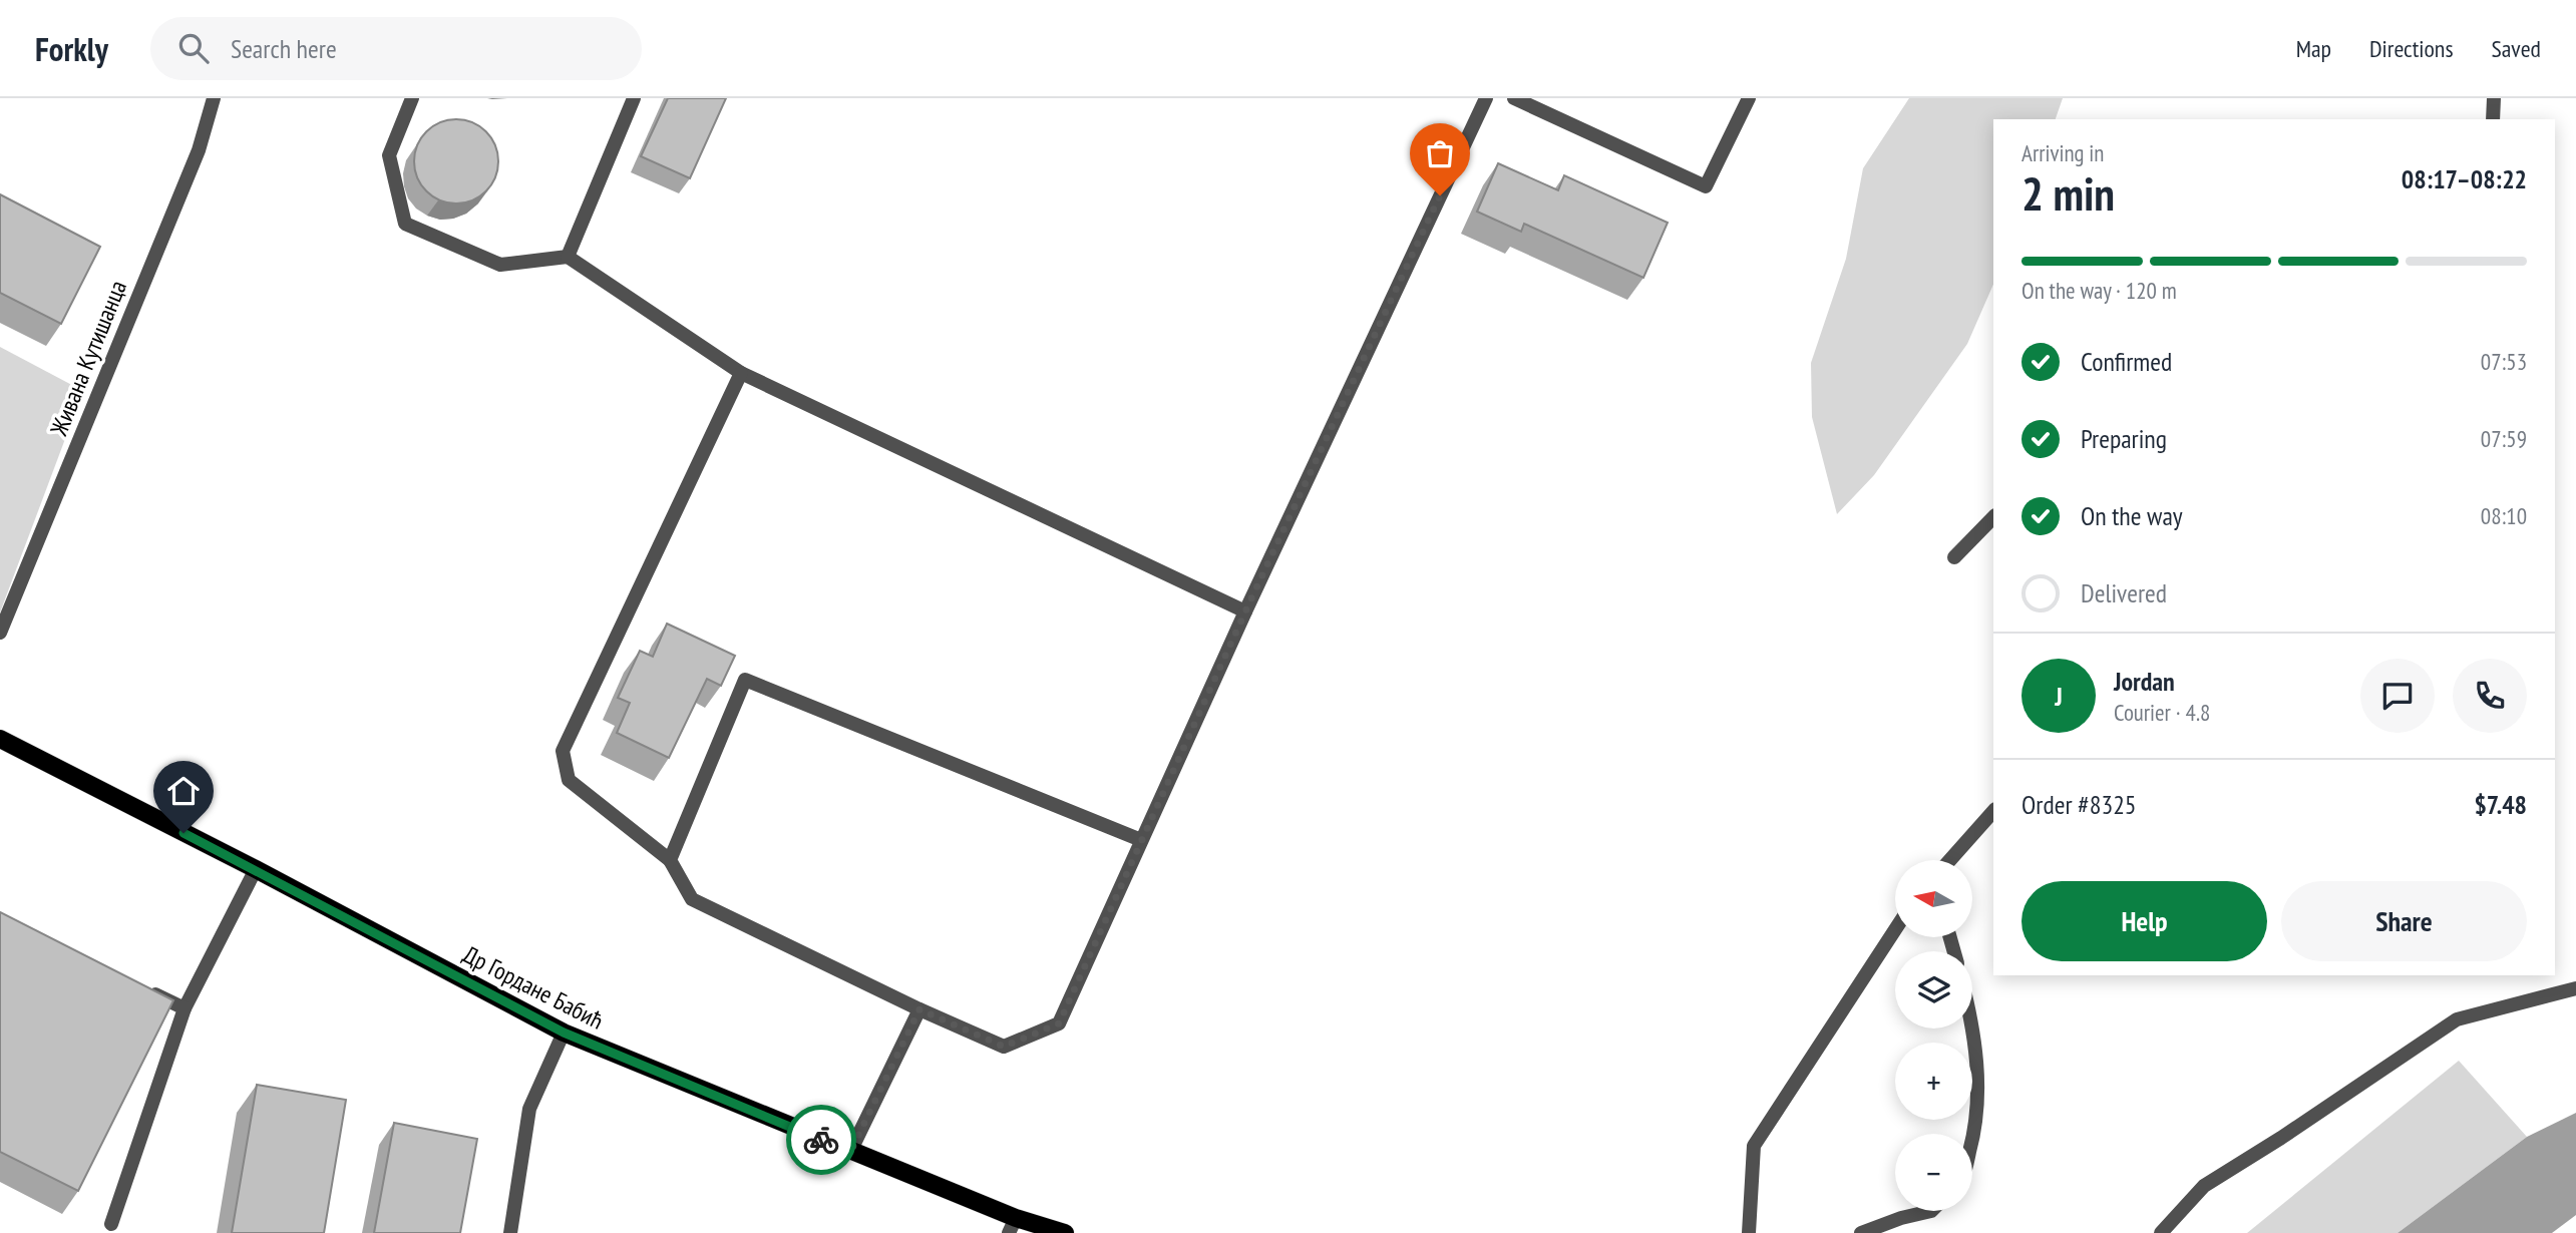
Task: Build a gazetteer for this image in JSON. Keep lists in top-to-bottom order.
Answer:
{
  "streets": {
    "main road": ["Др Гордане Бабић"],
    "street": ["Живана Кутишанца"]
  },
  "north": "left",
  "page": {
    "header": "Forkly",
    "search": "Search here",
    "nav": ["Map", "Directions", "Saved"],
    "heading": ["2 min", "Arriving in", "08:17–08:22"],
    "panel": [
      "Jordan",
      "Courier · 4.8",
      "Order #8325",
      "$7.48"
    ],
    "bar": "On the way · 120 m",
    "list": [
      ["Confirmed", "07:53"],
      ["Preparing", "07:59"],
      ["On the way", "08:10"],
      "Delivered"
    ],
    "round": "J",
    "map_buttons": ["+", "−"],
    "buttons": ["Help", "Share"]
  }
}
